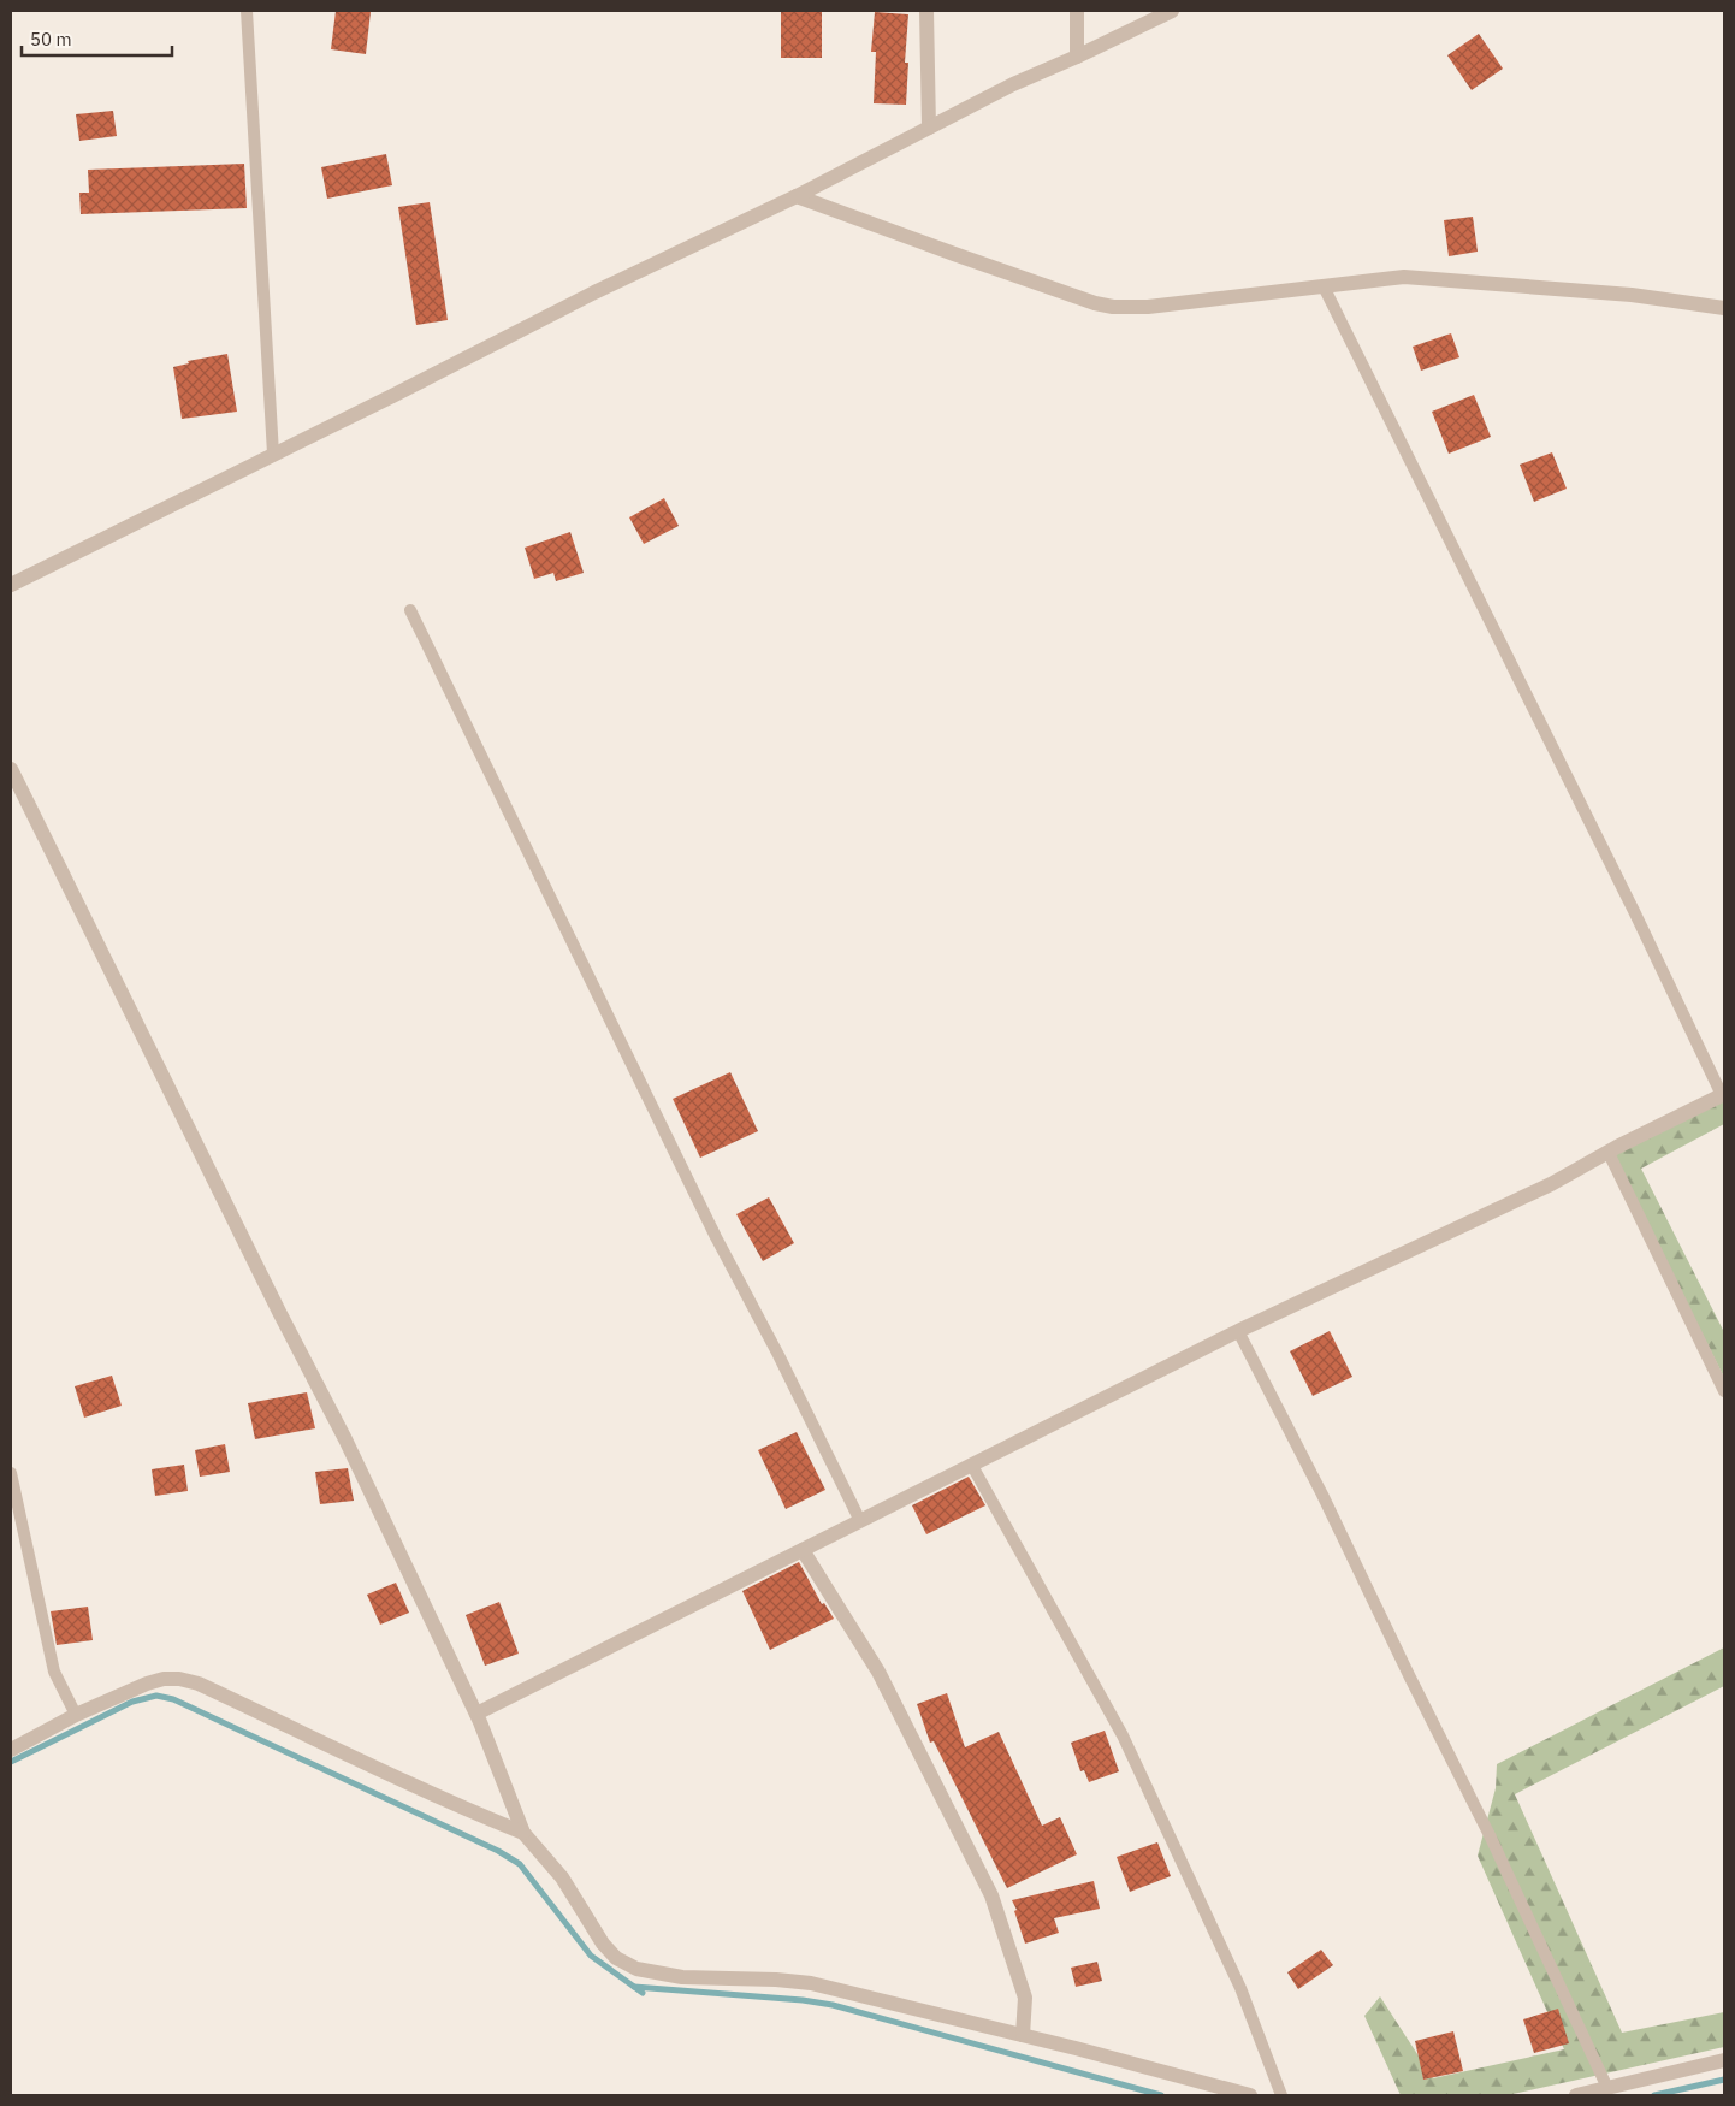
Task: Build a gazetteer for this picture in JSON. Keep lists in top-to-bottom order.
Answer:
{
  "scale_bar": "50 m"
}
